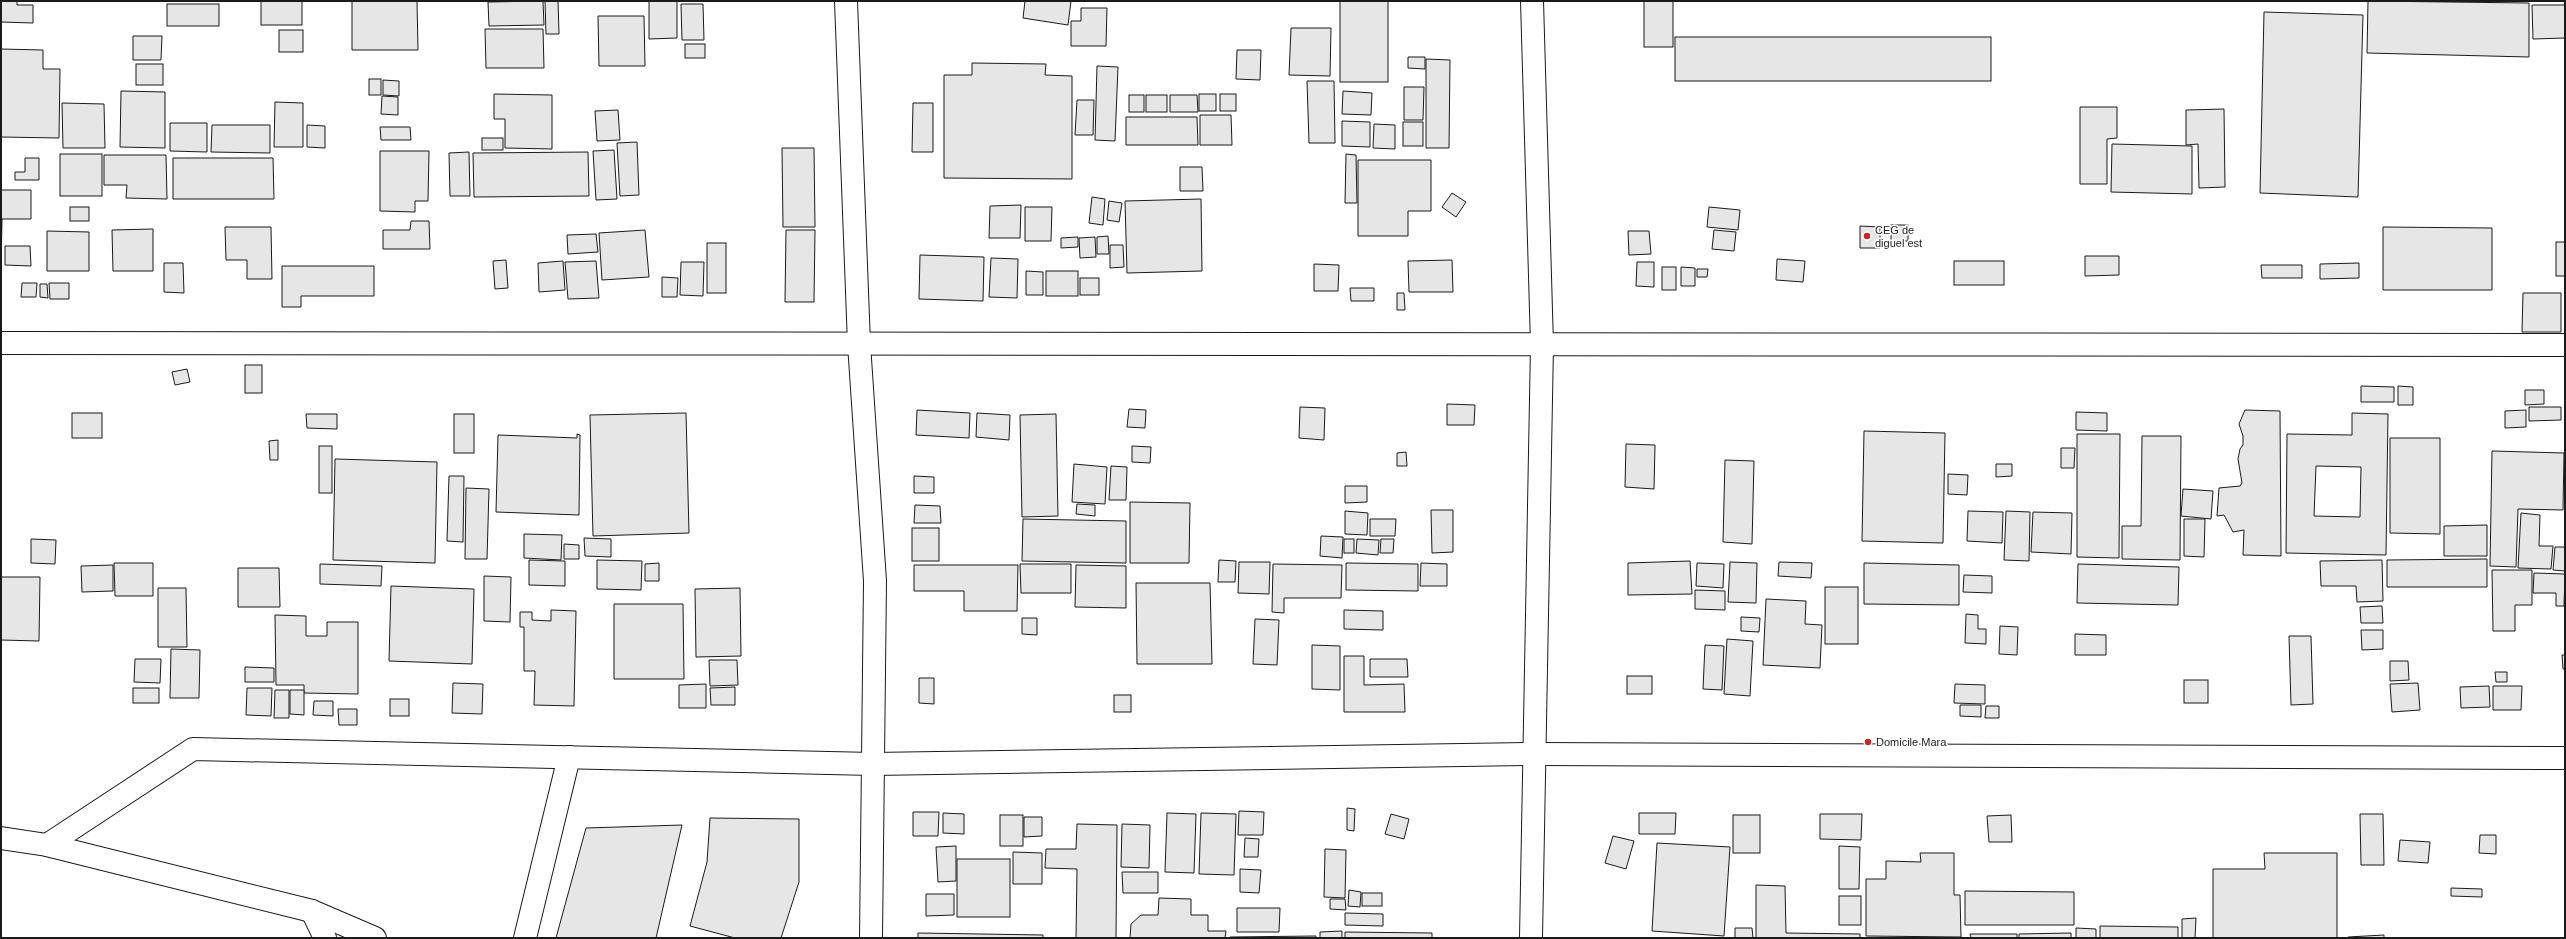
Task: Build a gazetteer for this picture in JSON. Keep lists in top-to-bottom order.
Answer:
{
  "places": ["CEG de diguel est", "Domicile Mara"]
}
